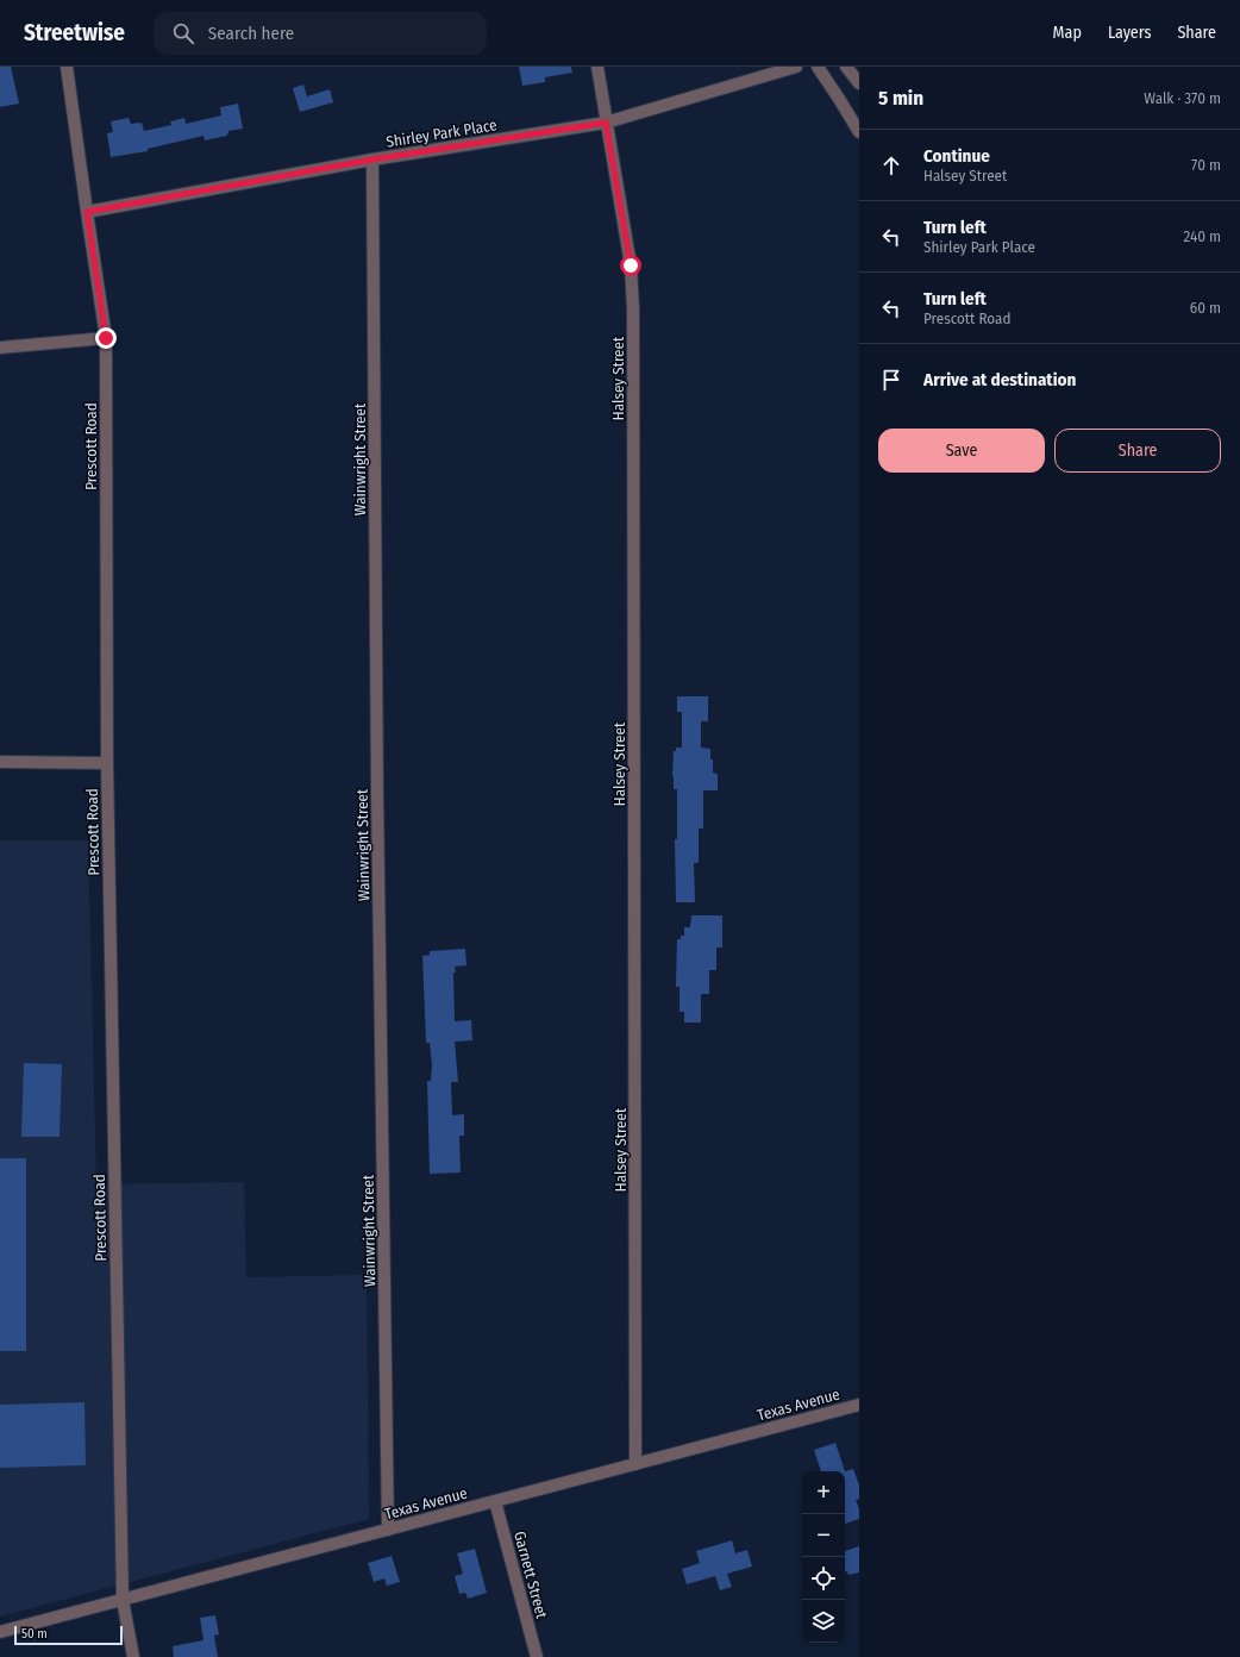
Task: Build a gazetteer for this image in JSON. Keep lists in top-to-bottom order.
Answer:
{
  "streets": {
    "street": [
      "Shirley Park Place",
      "Halsey Street",
      "Prescott Road",
      "Wainwright Street",
      "Texas Avenue",
      "Garnett Street"
    ]
  },
  "crossings": [
    ["Shirley Park Place", "Halsey Street"],
    ["Shirley Park Place", "Prescott Road"],
    ["Shirley Park Place", "Wainwright Street"],
    ["Halsey Street", "Texas Avenue"],
    ["Prescott Road", "Texas Avenue"],
    ["Wainwright Street", "Texas Avenue"],
    ["Texas Avenue", "Garnett Street"]
  ],
  "scale_bar": "50 m",
  "page": {
    "header": "Streetwise",
    "search": "Search here",
    "nav": ["Map", "Layers", "Share"],
    "heading": ["5 min", "Walk · 370 m"],
    "list": [
      ["Continue", "Halsey Street", "70 m"],
      ["Turn left", "Shirley Park Place", "240 m"],
      ["Turn left", "Prescott Road", "60 m"],
      "Arrive at destination"
    ],
    "buttons": ["Save", "Share"],
    "map_buttons": ["+", "−"],
    "scale": "50 m"
  }
}
